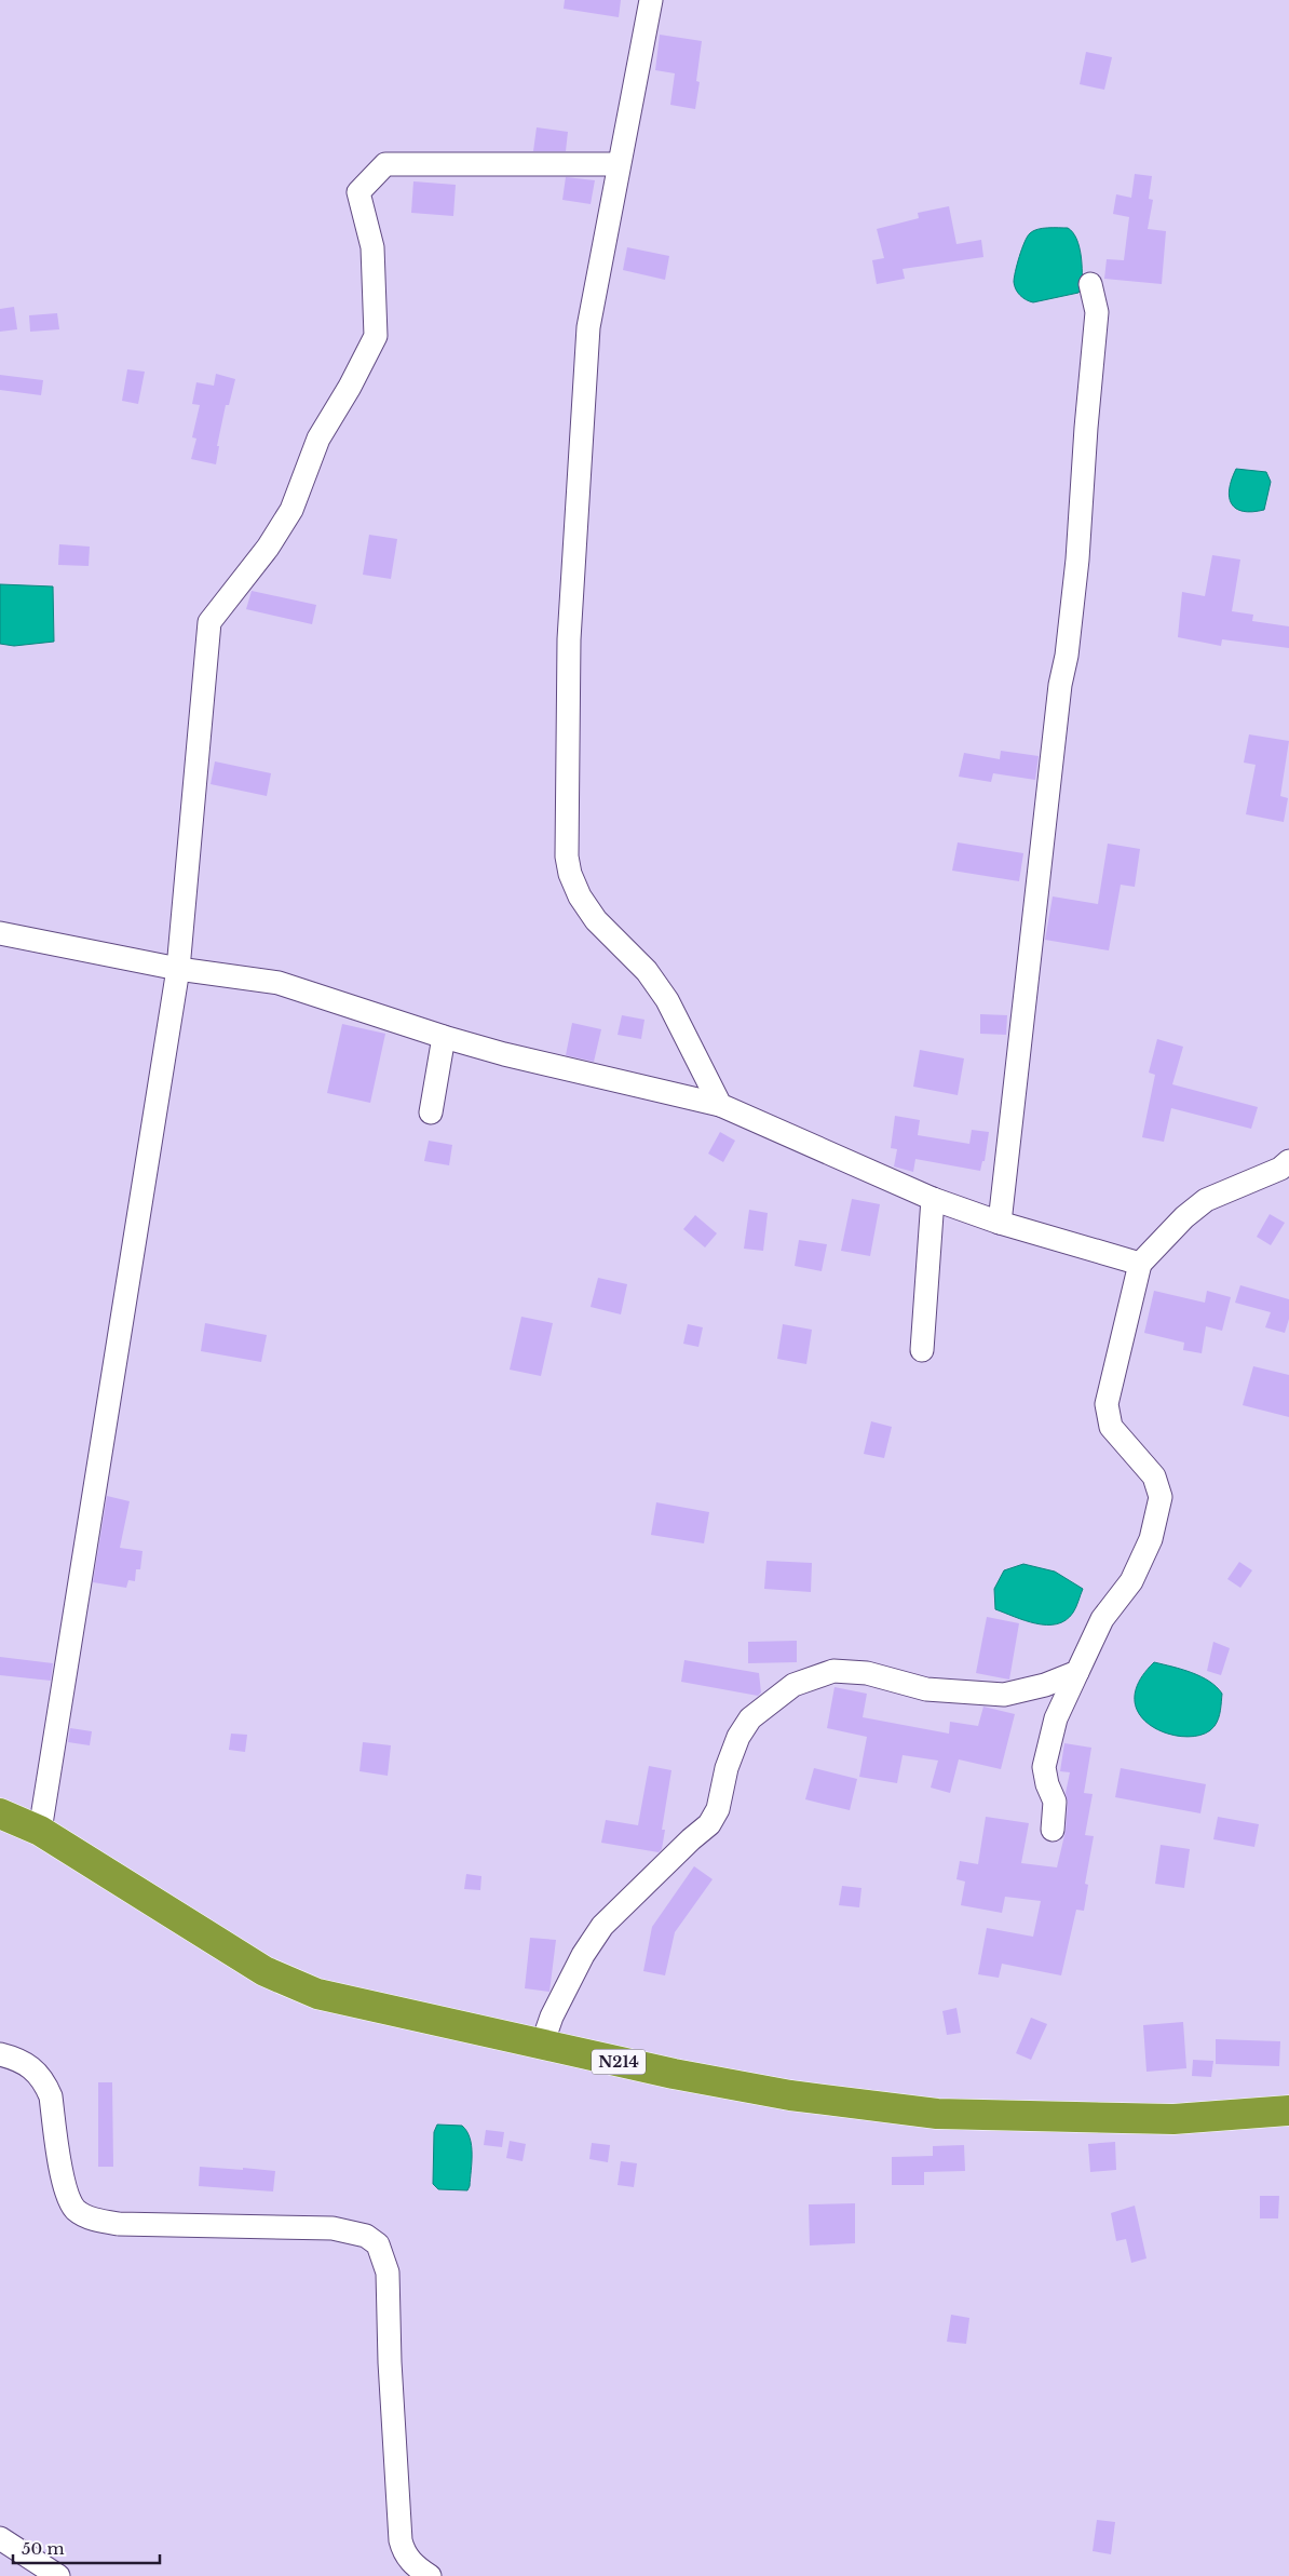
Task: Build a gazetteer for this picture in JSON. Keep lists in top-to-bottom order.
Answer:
{
  "streets": {
    "highway": ["N214"]
  },
  "scale_bar": "50 m"
}
